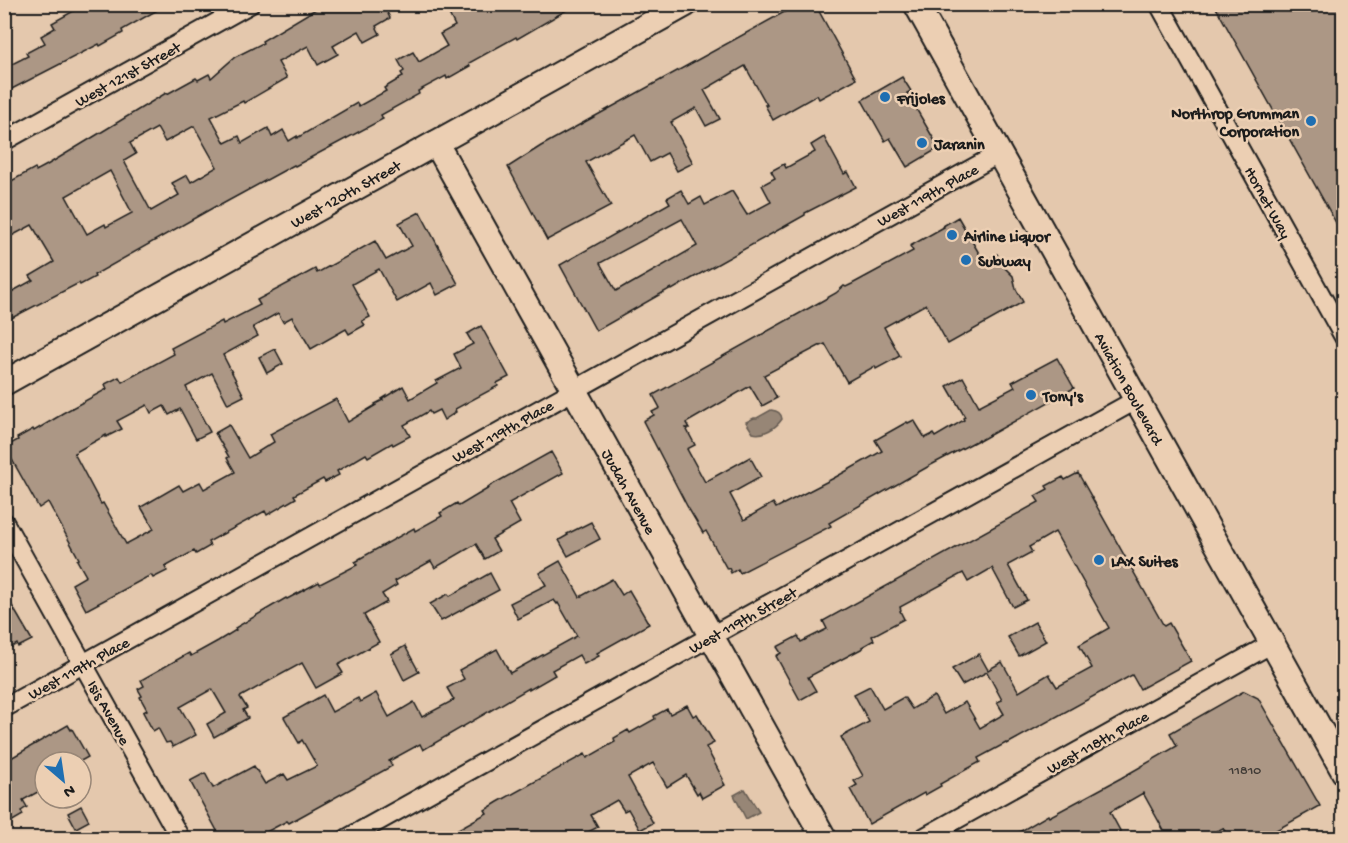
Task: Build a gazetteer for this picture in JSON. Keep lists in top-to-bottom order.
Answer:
{
  "streets": {
    "main road": ["West 120th Street", "Aviation Boulevard", "Judah Avenue"],
    "street": [
      "West 121st Street",
      "West 119th Place",
      "Hornet Way",
      "West 119th Street",
      "Isis Avenue",
      "West 118th Place"
    ]
  },
  "crossings": [
    ["West 120th Street", "Judah Avenue"],
    ["West 119th Place", "Aviation Boulevard"],
    ["West 119th Place", "Judah Avenue"],
    ["West 119th Place", "Isis Avenue"],
    ["Aviation Boulevard", "West 119th Street"],
    ["Aviation Boulevard", "West 118th Place"],
    ["Judah Avenue", "West 119th Street"]
  ],
  "places": [
    "Frijoles",
    "Northrop Grumman Corporation",
    "Jaranin",
    "Airline Liquor",
    "Subway",
    "Tony's",
    "LAX Suites"
  ],
  "house_numbers": ["11810"],
  "north": "bottom right"
}
